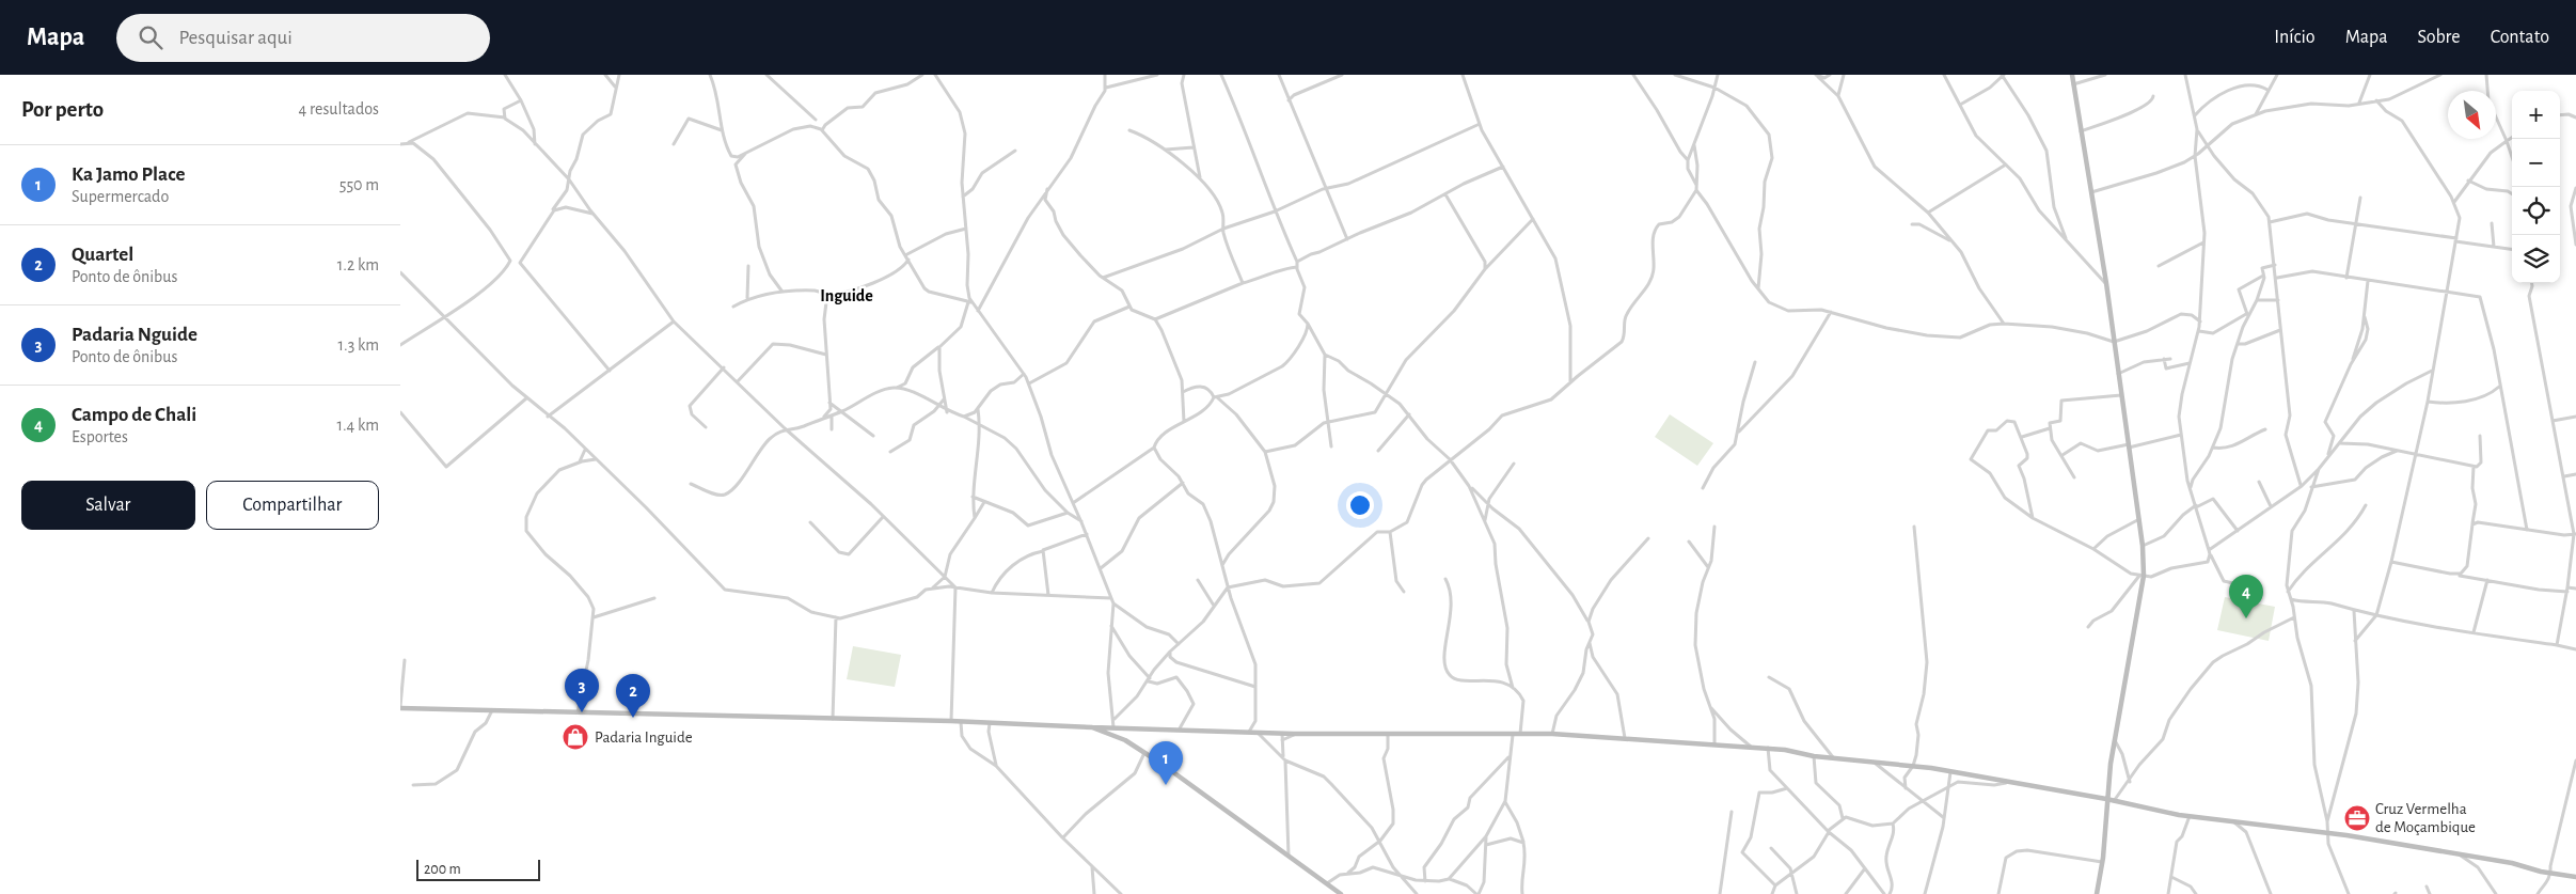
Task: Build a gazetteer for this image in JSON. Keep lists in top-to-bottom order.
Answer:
{
  "districts": ["Inguide"],
  "places": {
    "shop": ["Padaria Inguide"],
    "office": ["Cruz Vermelha de Moçambique"]
  },
  "scale_bar": "200 m",
  "north": "bottom right",
  "page": {
    "header": "Mapa",
    "search": "Pesquisar aqui",
    "nav": [
      "Início",
      "Mapa",
      "Sobre",
      "Contato"
    ],
    "heading": ["Por perto", "4 resultados"],
    "map_buttons": ["+", "−"],
    "list": [
      {
        "mark": "1",
        "name": "Ka Jamo Place",
        "note": "Supermercado",
        "value": "550 m"
      },
      {
        "mark": "2",
        "name": "Quartel",
        "note": "Ponto de ônibus",
        "value": "1.2 km"
      },
      {
        "mark": "3",
        "name": "Padaria Nguide",
        "note": "Ponto de ônibus",
        "value": "1.3 km"
      },
      {
        "mark": "4",
        "name": "Campo de Chali",
        "note": "Esportes",
        "value": "1.4 km"
      }
    ],
    "buttons": ["Salvar", "Compartilhar"],
    "pins": [
      "4",
      "3",
      "2",
      "1"
    ],
    "scale": "200 m"
  }
}
